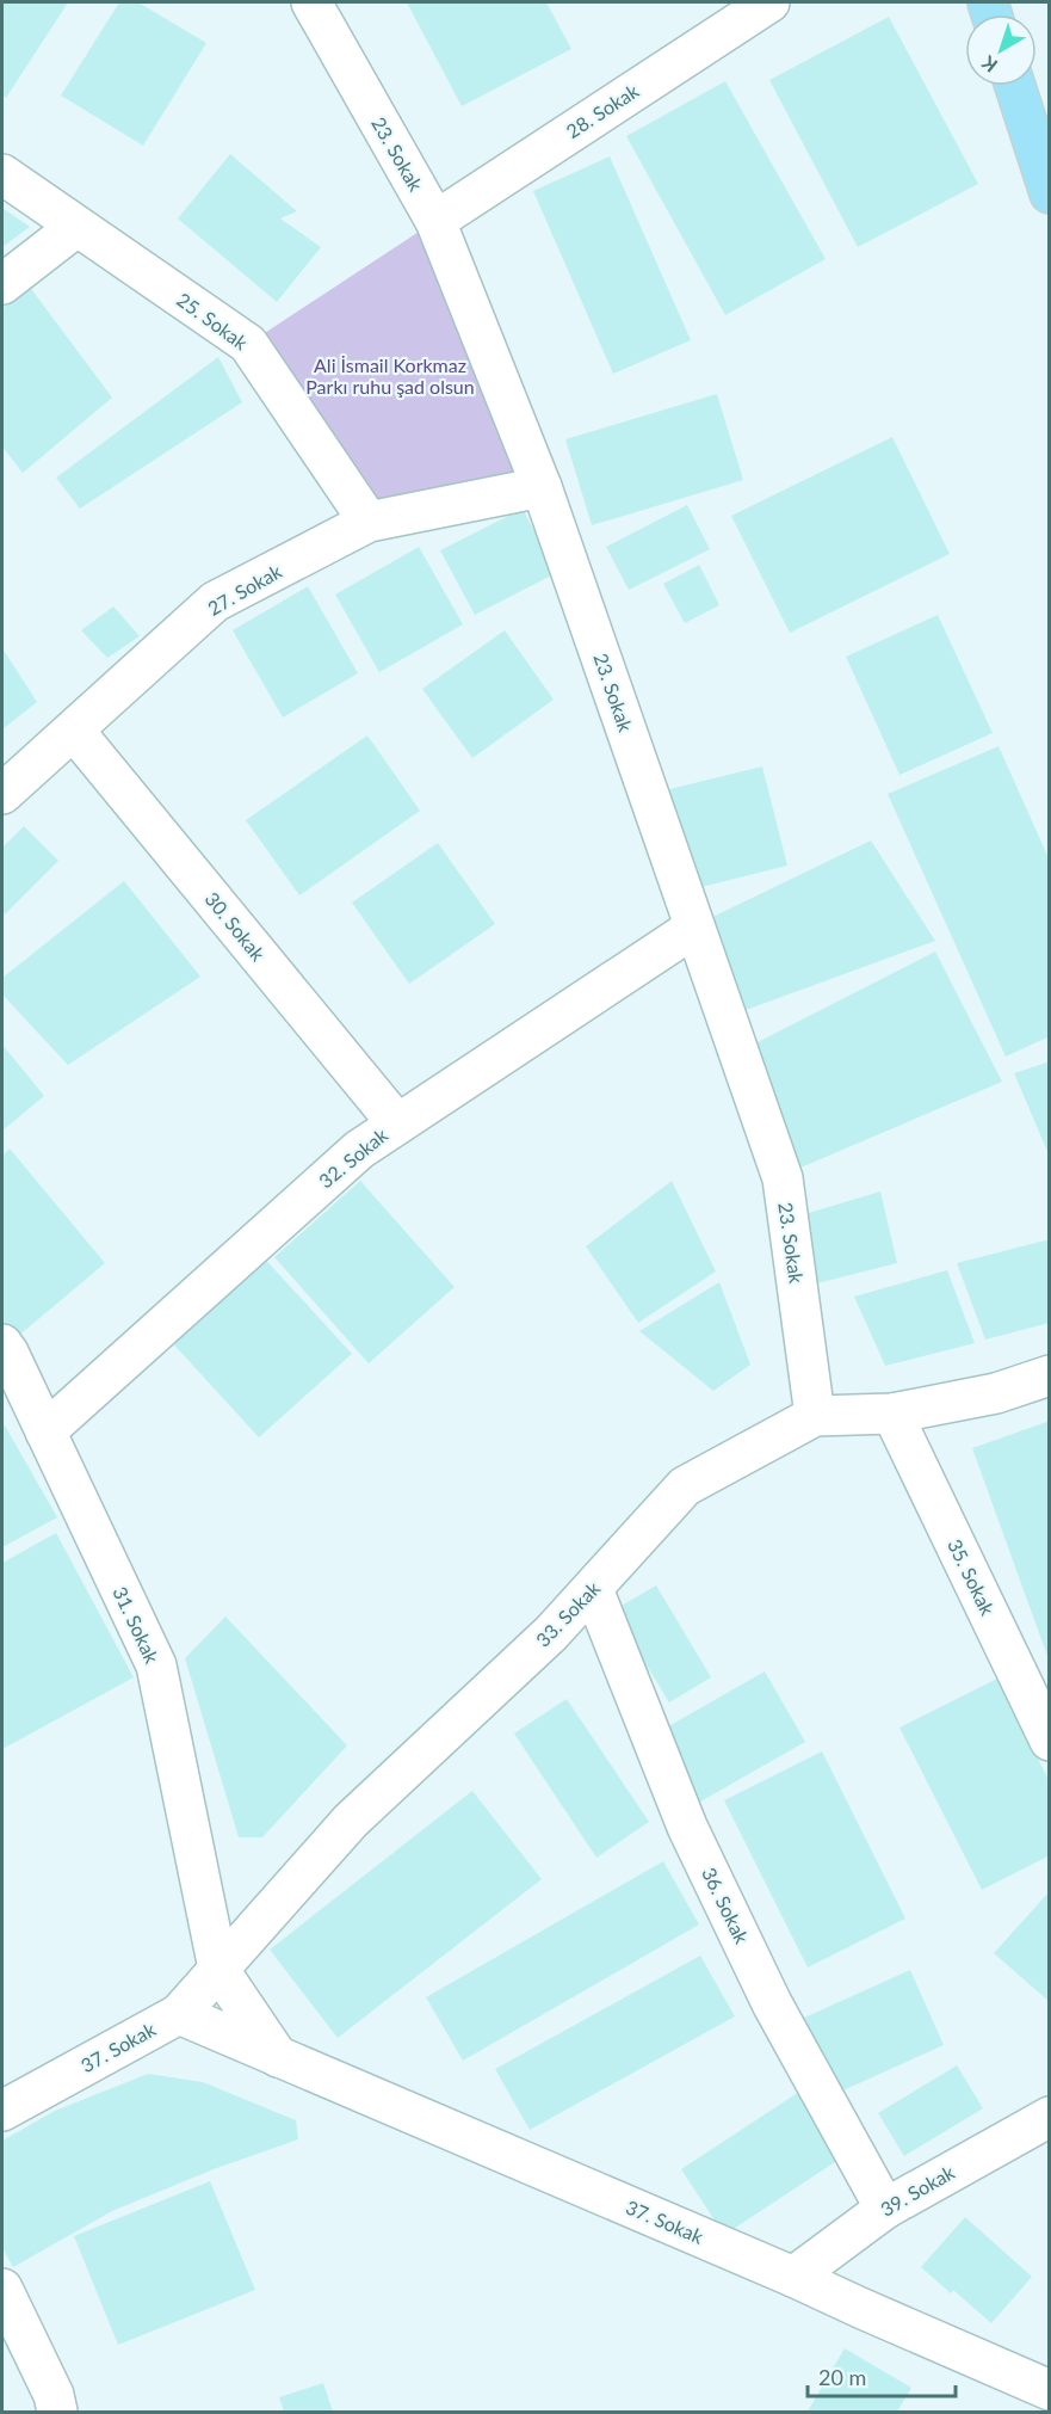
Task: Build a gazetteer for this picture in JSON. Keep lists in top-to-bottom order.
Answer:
{
  "streets": {
    "street": [
      "28. Sokak",
      "23. Sokak",
      "25. Sokak",
      "27. Sokak",
      "30. Sokak",
      "32. Sokak",
      "35. Sokak",
      "33. Sokak",
      "31. Sokak",
      "36. Sokak",
      "37. Sokak",
      "39. Sokak"
    ]
  },
  "crossings": [
    ["28. Sokak", "23. Sokak"],
    ["23. Sokak", "27. Sokak"],
    ["23. Sokak", "32. Sokak"],
    ["23. Sokak", "33. Sokak"],
    ["25. Sokak", "27. Sokak"],
    ["27. Sokak", "30. Sokak"],
    ["30. Sokak", "32. Sokak"],
    ["32. Sokak", "31. Sokak"],
    ["35. Sokak", "33. Sokak"],
    ["33. Sokak", "31. Sokak"],
    ["33. Sokak", "36. Sokak"],
    ["33. Sokak", "37. Sokak"],
    ["36. Sokak", "39. Sokak"],
    ["37. Sokak", "39. Sokak"]
  ],
  "parks": ["Ali İsmail Korkmaz Parkı ruhu şad olsun"],
  "scale_bar": "20 m",
  "north": "bottom left"
}
